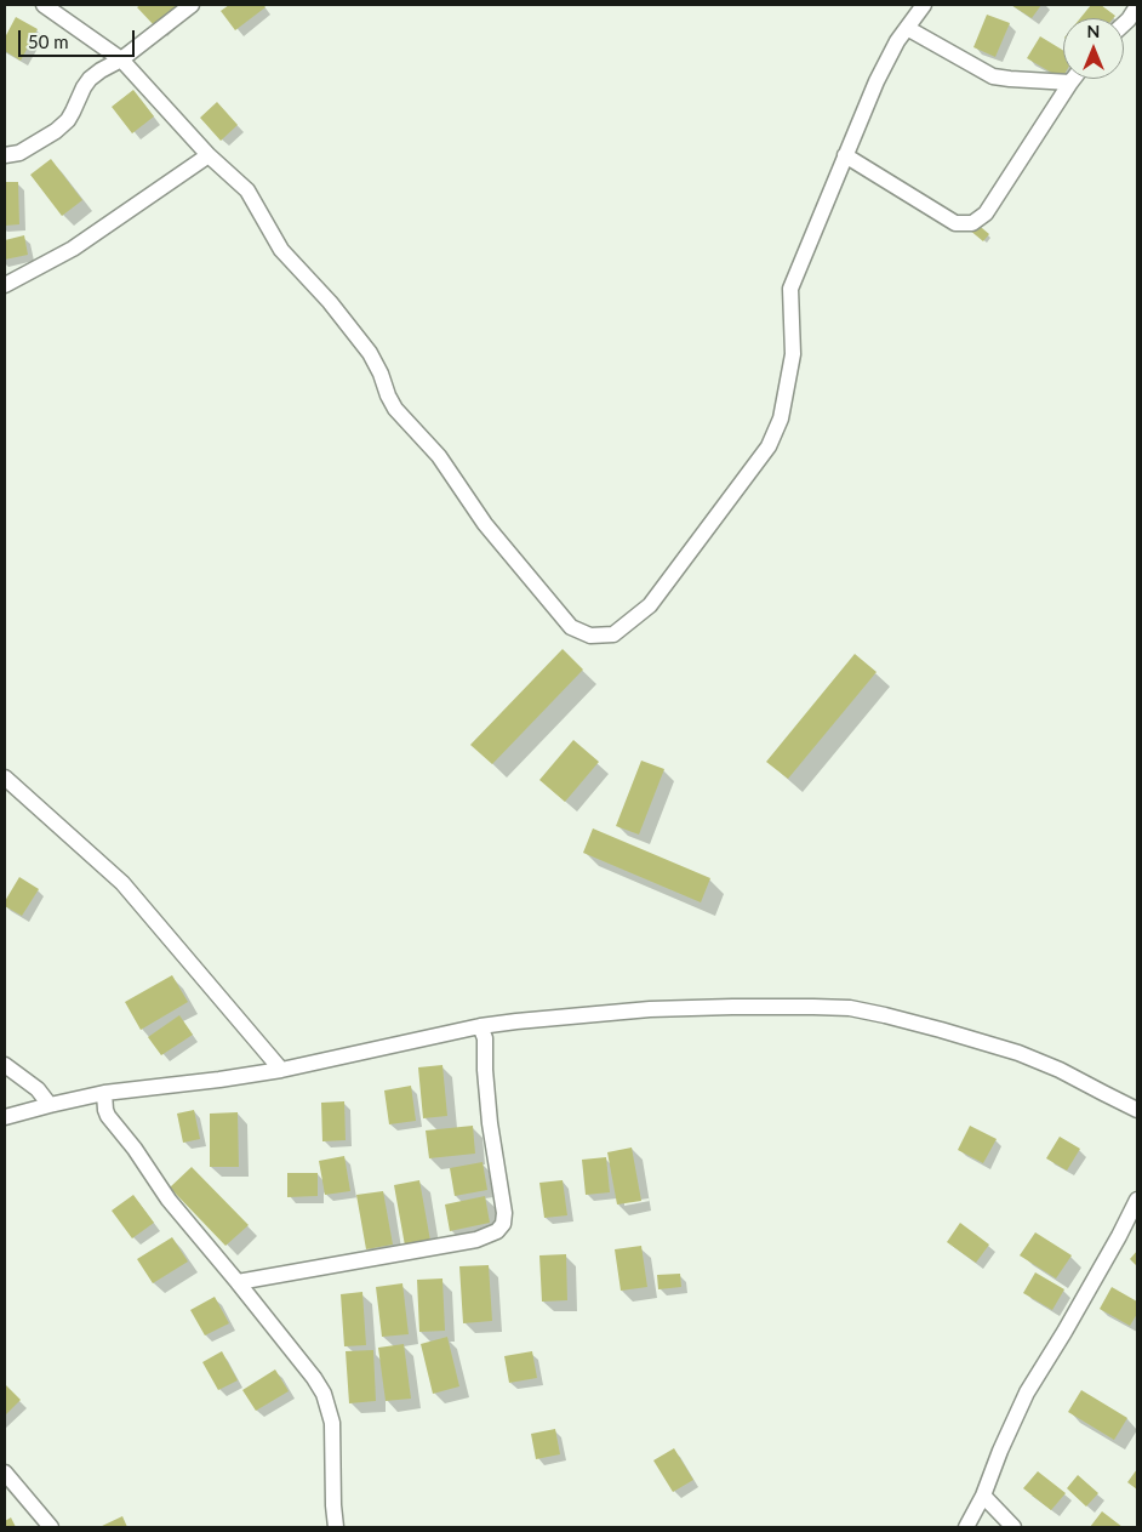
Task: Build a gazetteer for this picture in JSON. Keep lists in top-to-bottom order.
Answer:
{
  "scale_bar": "50 m",
  "north": "top"
}
